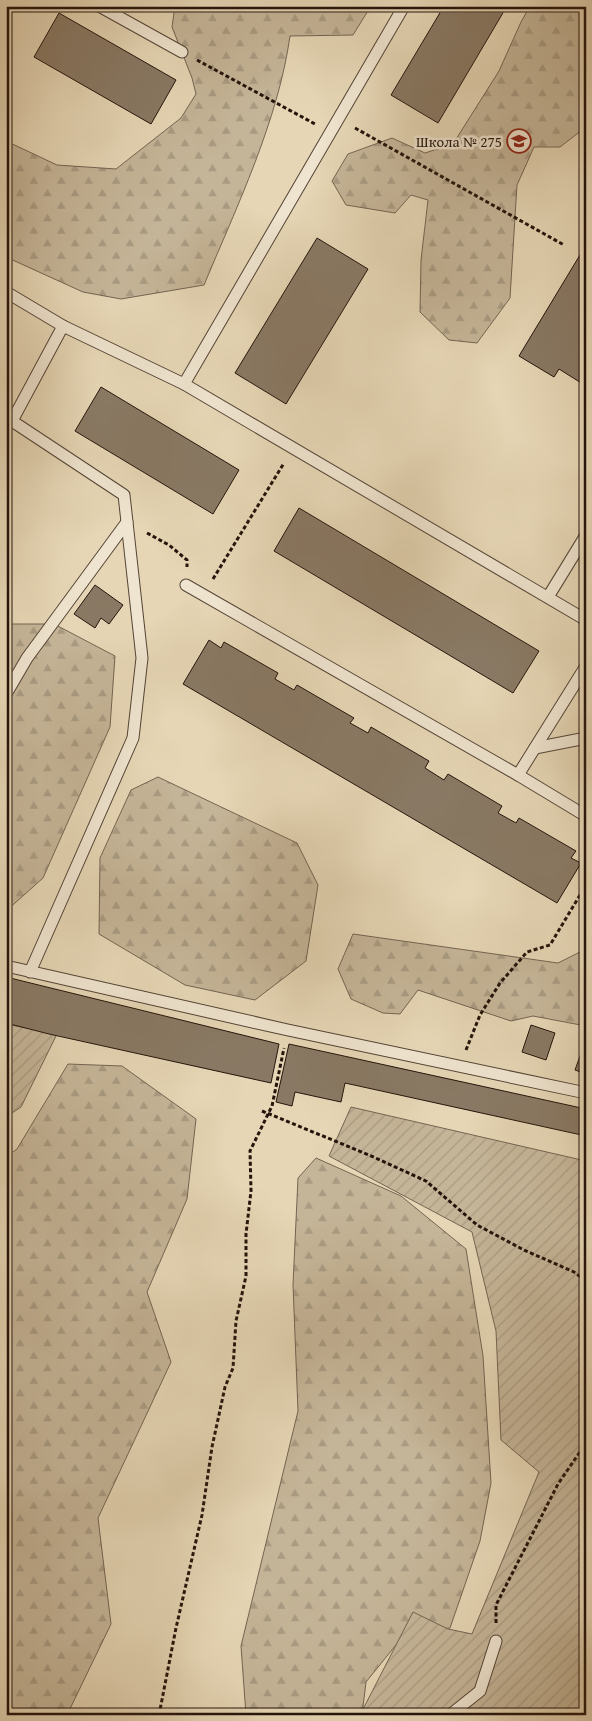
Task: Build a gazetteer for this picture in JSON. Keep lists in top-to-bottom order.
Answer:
{
  "places": {
    "school or university": ["Школа № 275"]
  }
}
